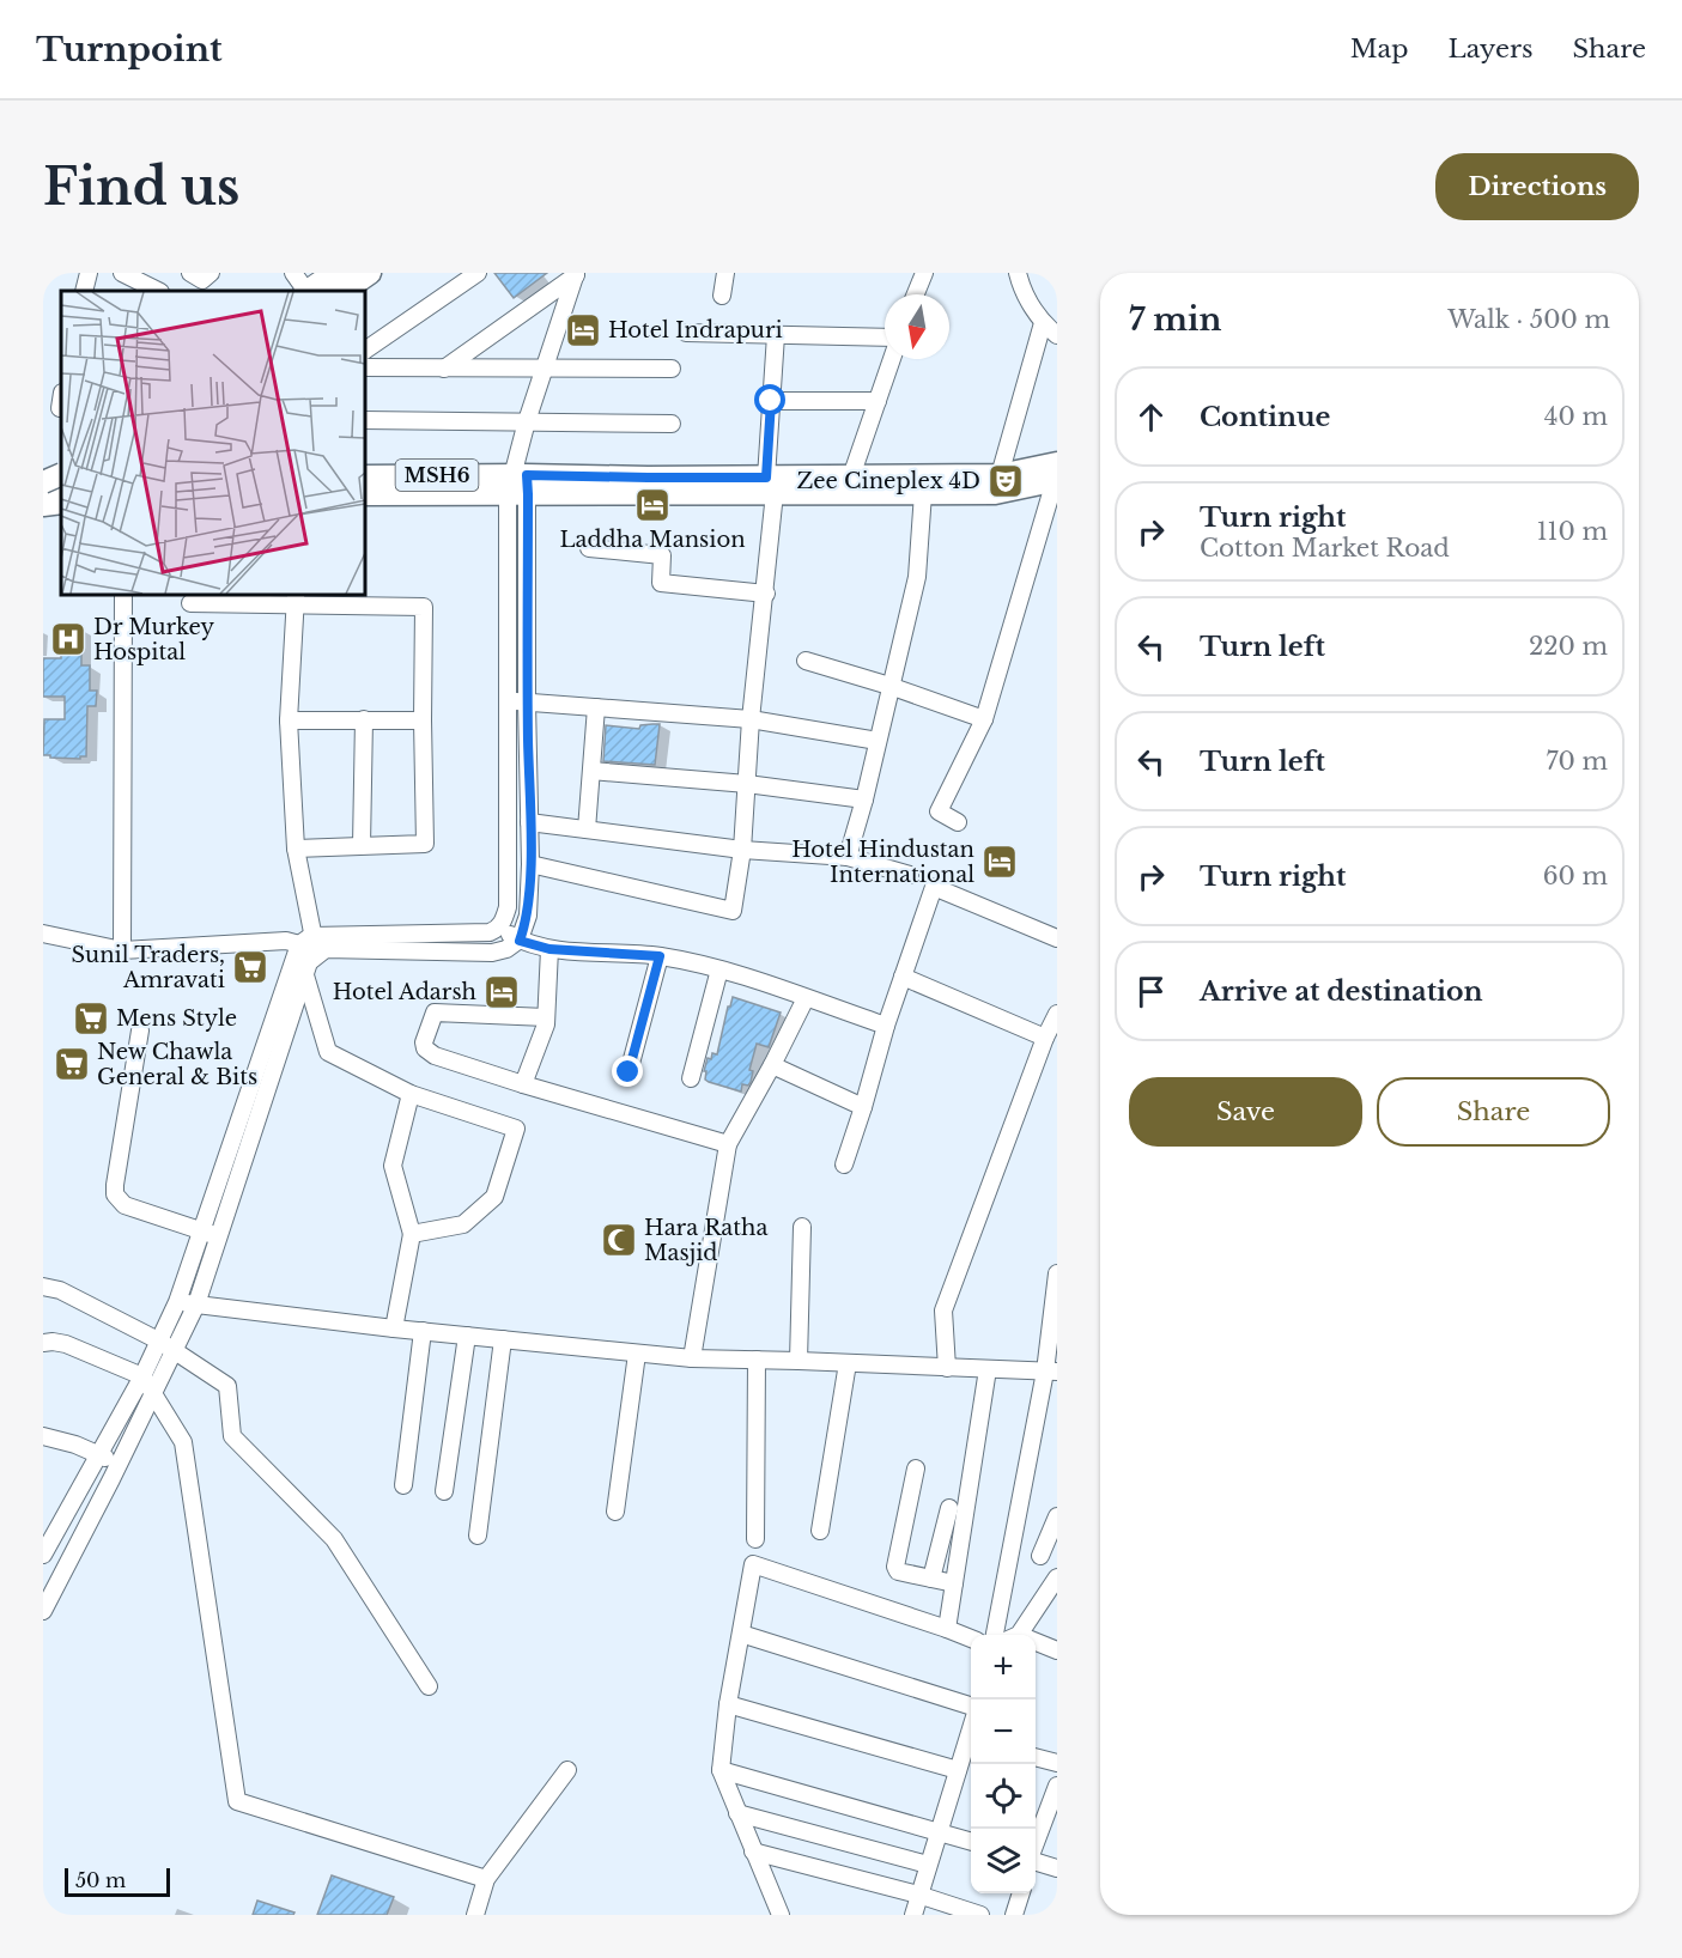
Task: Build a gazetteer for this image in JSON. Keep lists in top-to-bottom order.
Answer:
{
  "streets": {
    "main road": ["MSH6"]
  },
  "places": {
    "hotel": [
      "Hotel Indrapuri",
      "Laddha Mansion",
      "Hotel Hindustan International",
      "Hotel Adarsh"
    ],
    "theatre": ["Zee Cineplex 4D"],
    "hospital": ["Dr Murkey Hospital"],
    "supermarket": ["Sunil Traders, Amravati", "Mens Style", "New Chawla General & Bits"],
    "mosque": ["Hara Ratha Masjid"]
  },
  "scale_bar": "50 m",
  "north": "bottom",
  "page": {
    "header": "Turnpoint",
    "nav": ["Map", "Layers", "Share"],
    "buttons": [
      "Directions",
      ["Save", "Share"]
    ],
    "title": "Find us",
    "heading": ["7 min", "Walk · 500 m"],
    "list": [
      ["Continue", "40 m"],
      ["Turn right", "Cotton Market Road", "110 m"],
      ["Turn left", "220 m"],
      ["Turn left", "70 m"],
      ["Turn right", "60 m"],
      "Arrive at destination"
    ],
    "map_buttons": ["+", "−"],
    "scale": "50 m"
  }
}
